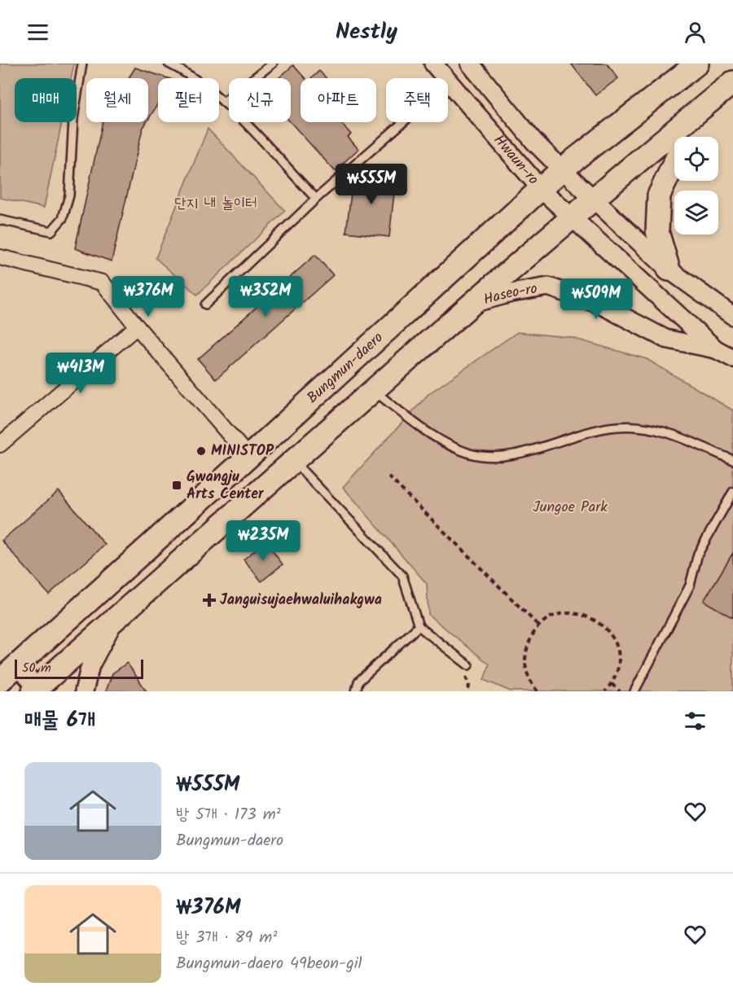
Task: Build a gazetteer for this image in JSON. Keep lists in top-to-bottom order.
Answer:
{
  "streets": {
    "main road": ["Bungmun-daero"],
    "street": ["Hwaun-ro", "Haseo-ro"]
  },
  "crossings": [
    ["Hwaun-ro", "Haseo-ro"],
    ["Hwaun-ro", "Bungmun-daero"],
    ["Haseo-ro", "Bungmun-daero"]
  ],
  "parks": ["단지 내 놀이터", "Jungoe Park"],
  "places": {
    "other": ["MINISTOP"],
    "transit": ["Gwangju Arts Center"],
    "health": ["Janguisujaehwaluihakgwa"]
  },
  "scale_bar": "50 m",
  "page": {
    "header": "Nestly",
    "chip": [
      "매매",
      "월세",
      "필터",
      "신규",
      "아파트",
      "주택"
    ],
    "price": [
      "₩555M",
      "₩376M",
      "₩352M",
      "₩509M",
      "₩413M",
      "₩235M"
    ],
    "scale": "50 m",
    "heading": "매물 6개",
    "list": [
      {
        "name": "₩555M",
        "note": "방 5개 · 173 m² · Bungmun-daero"
      },
      {
        "name": "₩376M",
        "note": "방 3개 · 89 m² · Bungmun-daero 49beon-gil"
      }
    ]
  }
}
